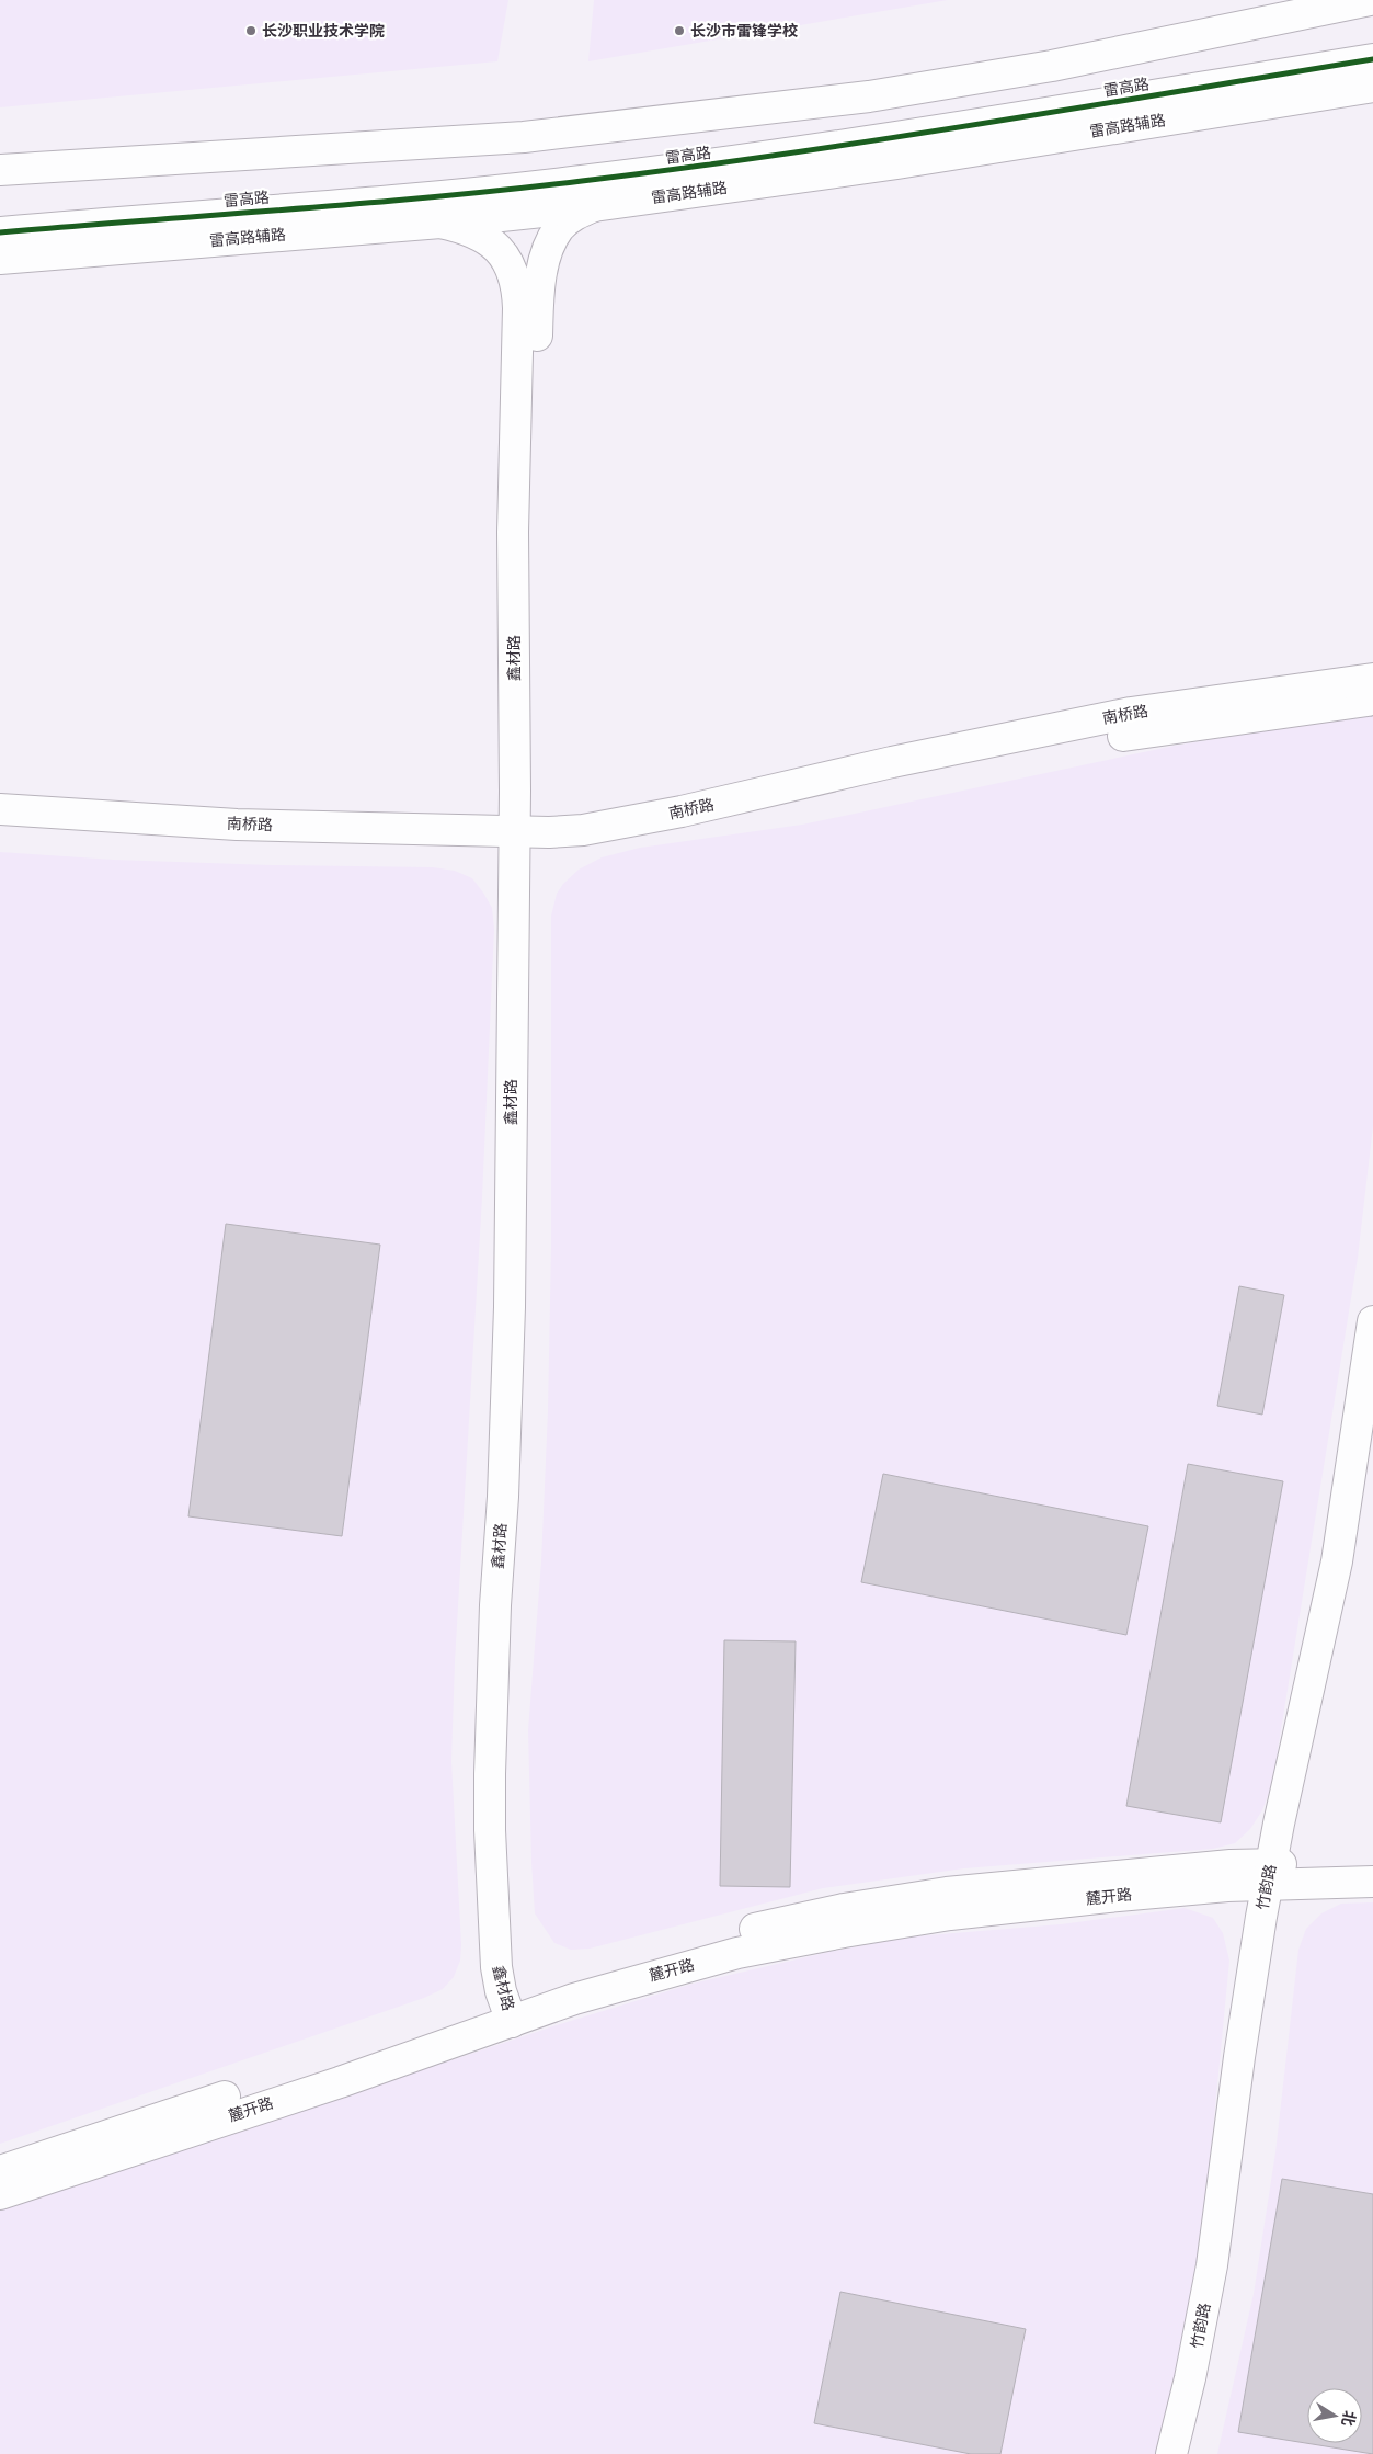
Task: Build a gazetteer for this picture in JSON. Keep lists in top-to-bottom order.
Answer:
{
  "streets": {
    "main road": [
      "雷高路",
      "雷高路辅路",
      "鑫材路",
      "南桥路",
      "竹韵路",
      "麓开路"
    ]
  },
  "crossings": [
    ["雷高路辅路", "鑫材路"],
    ["鑫材路", "南桥路"],
    ["鑫材路", "麓开路"],
    ["竹韵路", "麓开路"]
  ],
  "places": ["长沙职业技术学院", "长沙市雷锋学校"],
  "north": "right"
}
